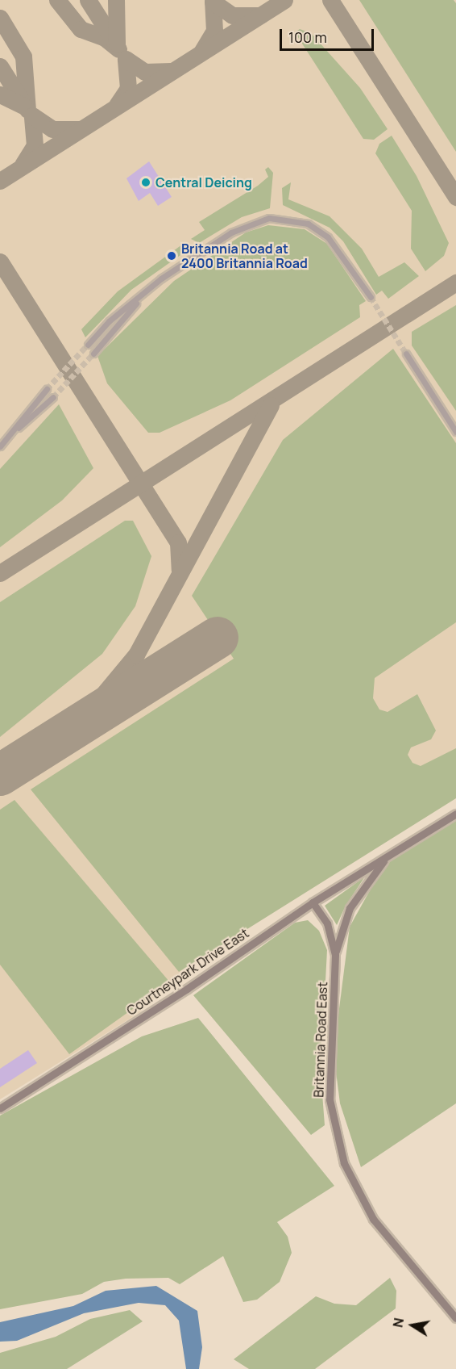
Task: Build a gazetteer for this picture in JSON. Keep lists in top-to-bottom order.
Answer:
{
  "streets": {
    "street": ["Courtneypark Drive East", "Britannia Road East"]
  },
  "crossings": [
    ["Courtneypark Drive East", "Britannia Road East"]
  ],
  "places": ["Central Deicing", "Britannia Road at 2400 Britannia Road"],
  "scale_bar": "100 m",
  "north": "left"
}
